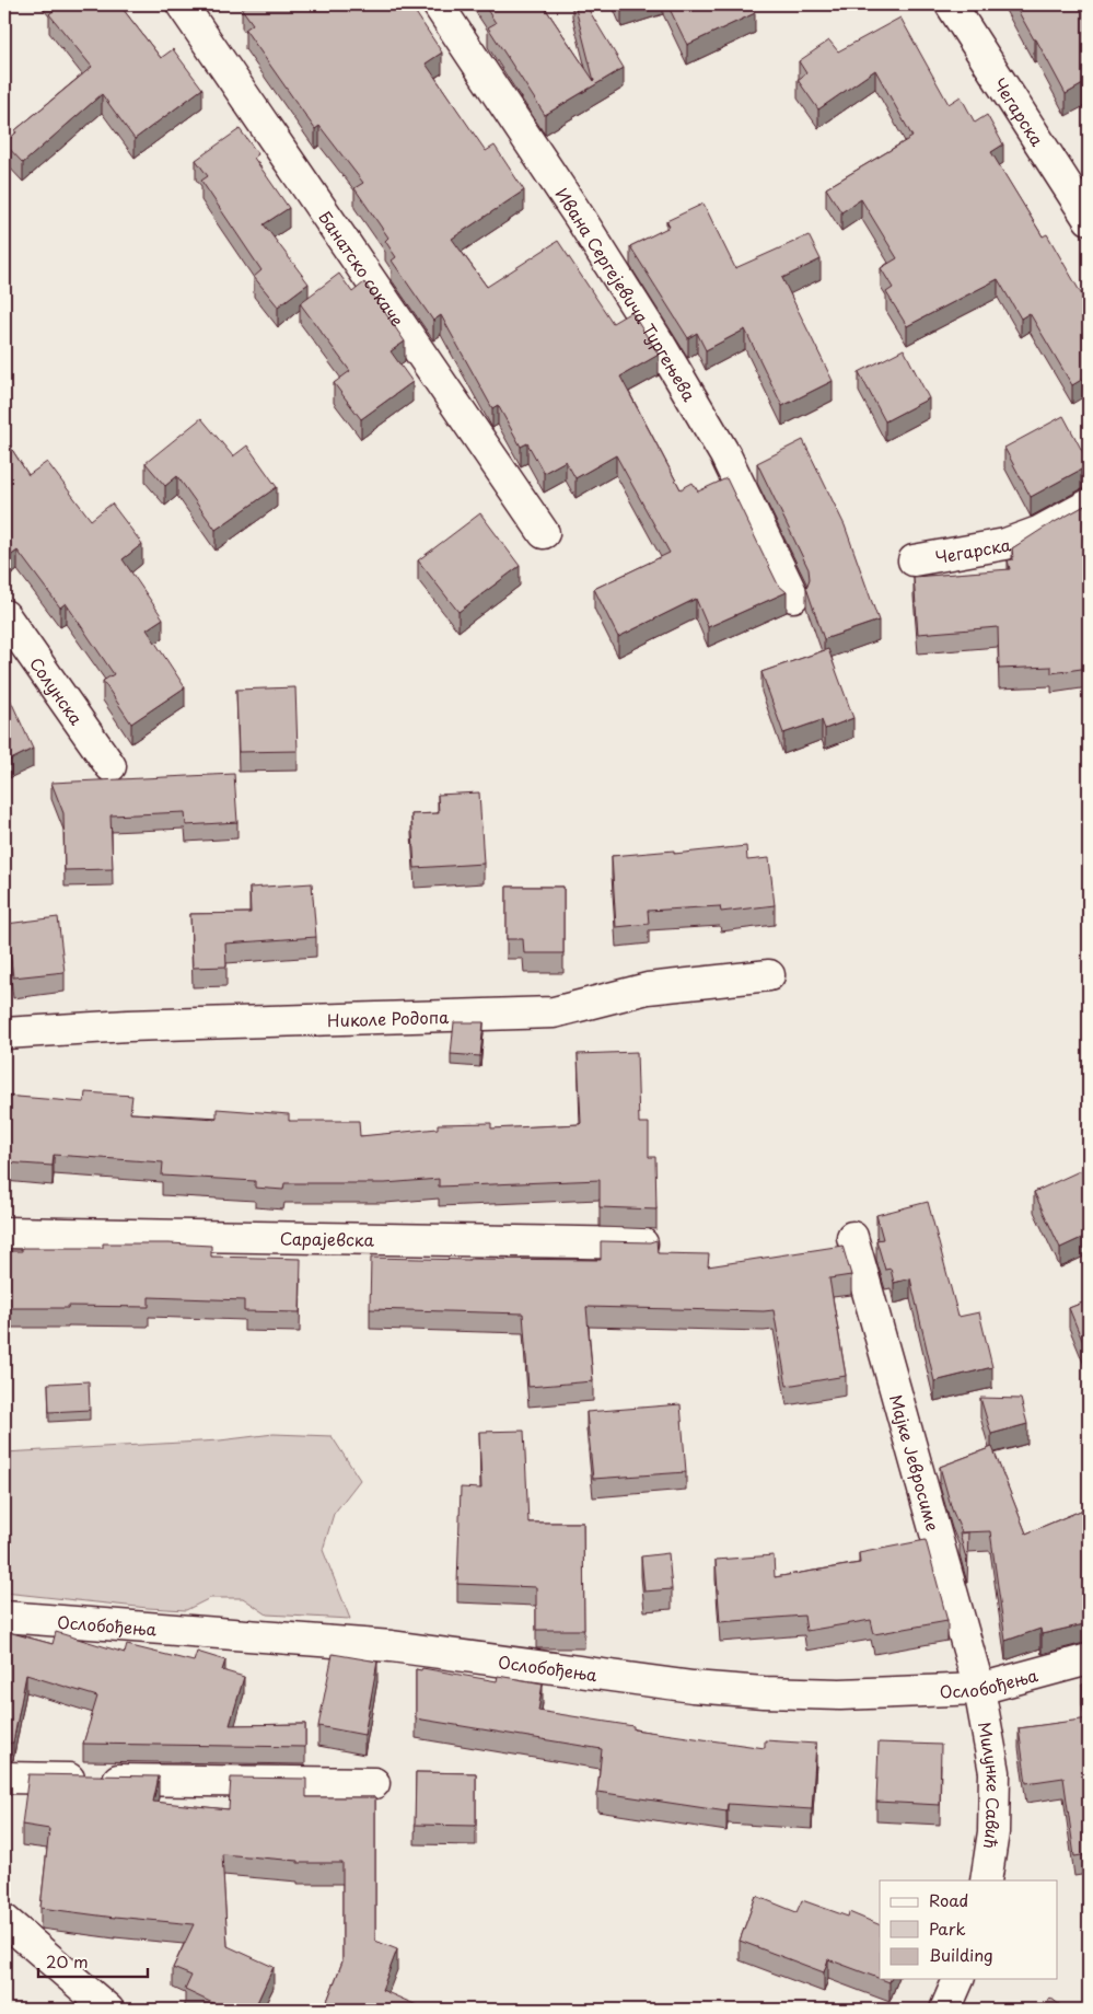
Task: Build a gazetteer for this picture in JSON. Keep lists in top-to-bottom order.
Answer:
{
  "streets": {
    "street": [
      "Чегарска",
      "Банатско сокаче",
      "Ивана Сергејевича Тургењева",
      "Солунска",
      "Николе Родопа",
      "Сарајевска",
      "Мајке Јевросиме",
      "Ослобођења",
      "Милунке Савић"
    ]
  },
  "crossings": [
    ["Мајке Јевросиме", "Ослобођења"],
    ["Мајке Јевросиме", "Милунке Савић"],
    ["Ослобођења", "Милунке Савић"]
  ],
  "legend": ["Road", "Park", "Building"],
  "scale_bar": "20 m"
}
